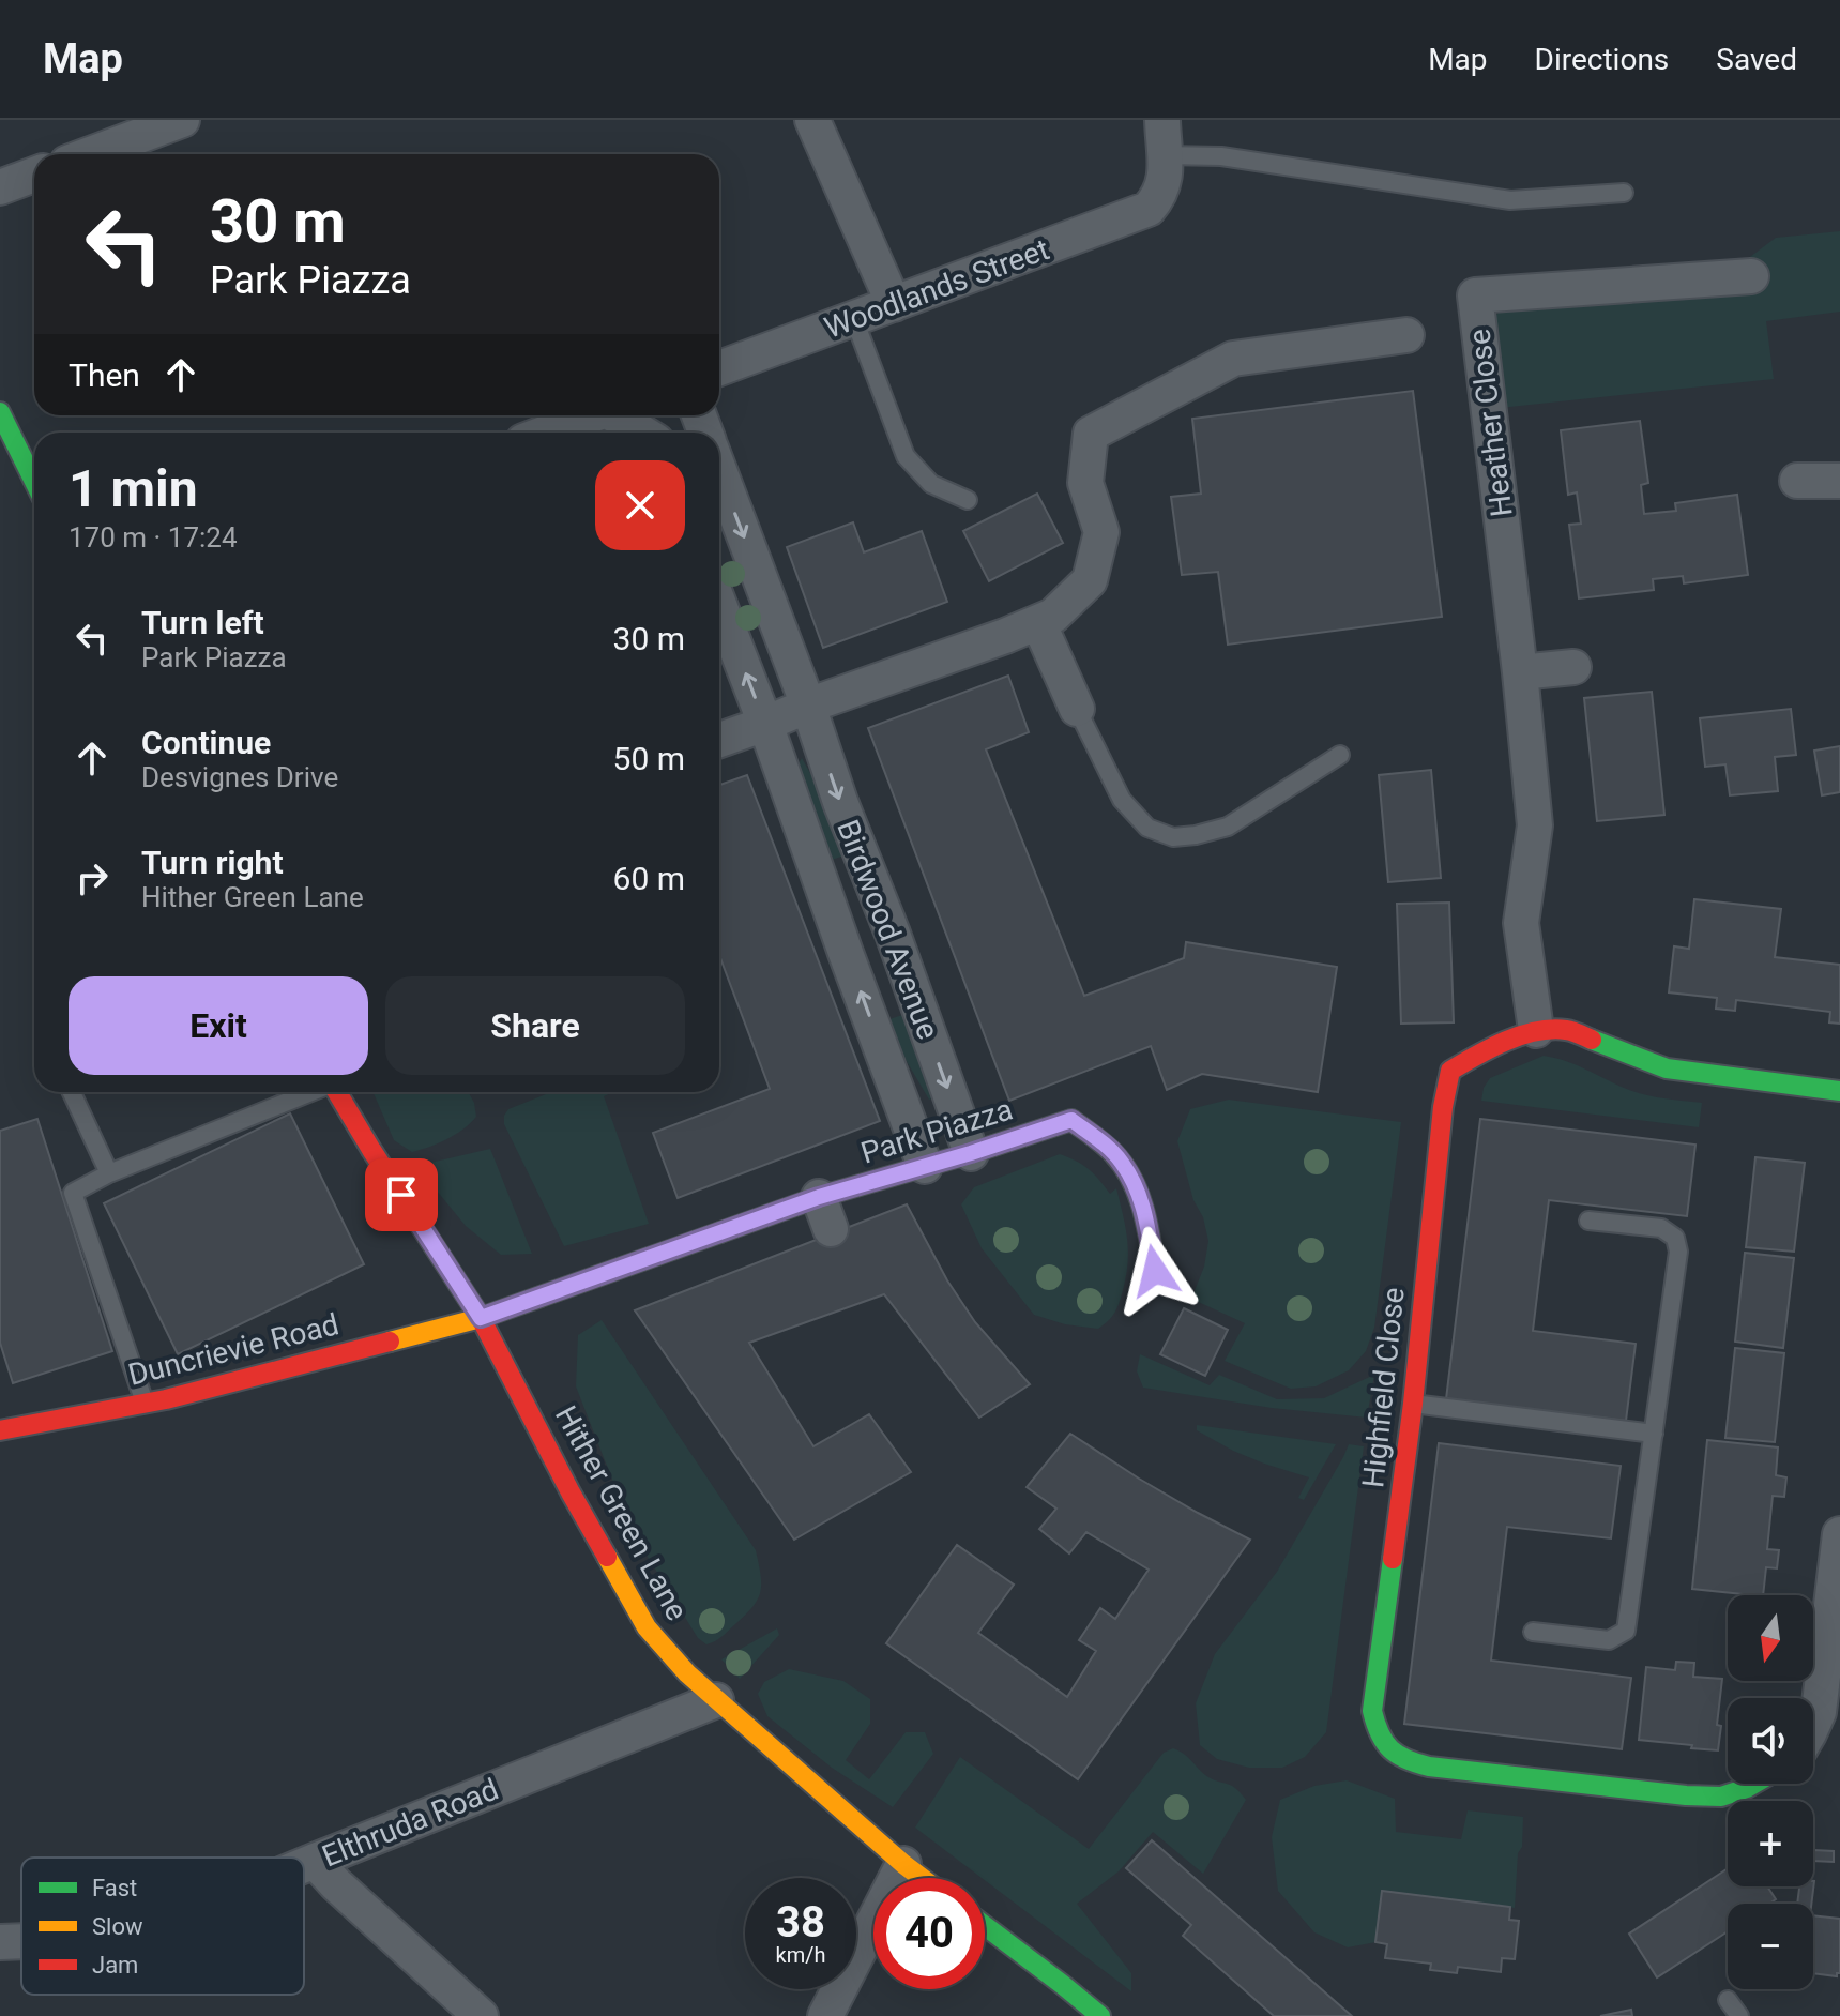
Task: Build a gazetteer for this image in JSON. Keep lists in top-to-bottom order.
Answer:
{
  "streets": {
    "street": [
      "Woodlands Street",
      "Heather Close",
      "Birdwood Avenue",
      "Park Piazza",
      "Duncrievie Road",
      "Highfield Close",
      "Hither Green Lane",
      "Elthruda Road"
    ]
  },
  "crossings": [
    ["Heather Close", "Highfield Close"],
    ["Birdwood Avenue", "Park Piazza"],
    ["Park Piazza", "Duncrievie Road"],
    ["Park Piazza", "Hither Green Lane"],
    ["Duncrievie Road", "Hither Green Lane"],
    ["Hither Green Lane", "Elthruda Road"]
  ],
  "legend": ["Fast", "Slow", "Jam"],
  "north": "bottom",
  "page": {
    "header": "Map",
    "nav": ["Map", "Directions", "Saved"],
    "turn": ["30 m", "Park Piazza"],
    "then": "Then",
    "heading": ["1 min", "170 m · 17:24"],
    "list": [
      {
        "name": "Turn left",
        "note": "Park Piazza",
        "value": "30 m"
      },
      {
        "name": "Continue",
        "note": "Desvignes Drive",
        "value": "50 m"
      },
      {
        "name": "Turn right",
        "note": "Hither Green Lane",
        "value": "60 m"
      }
    ],
    "buttons": ["Exit", "Share"],
    "map_buttons": ["+", "−"],
    "speed": "38 km/h",
    "limit": "40"
  }
}
